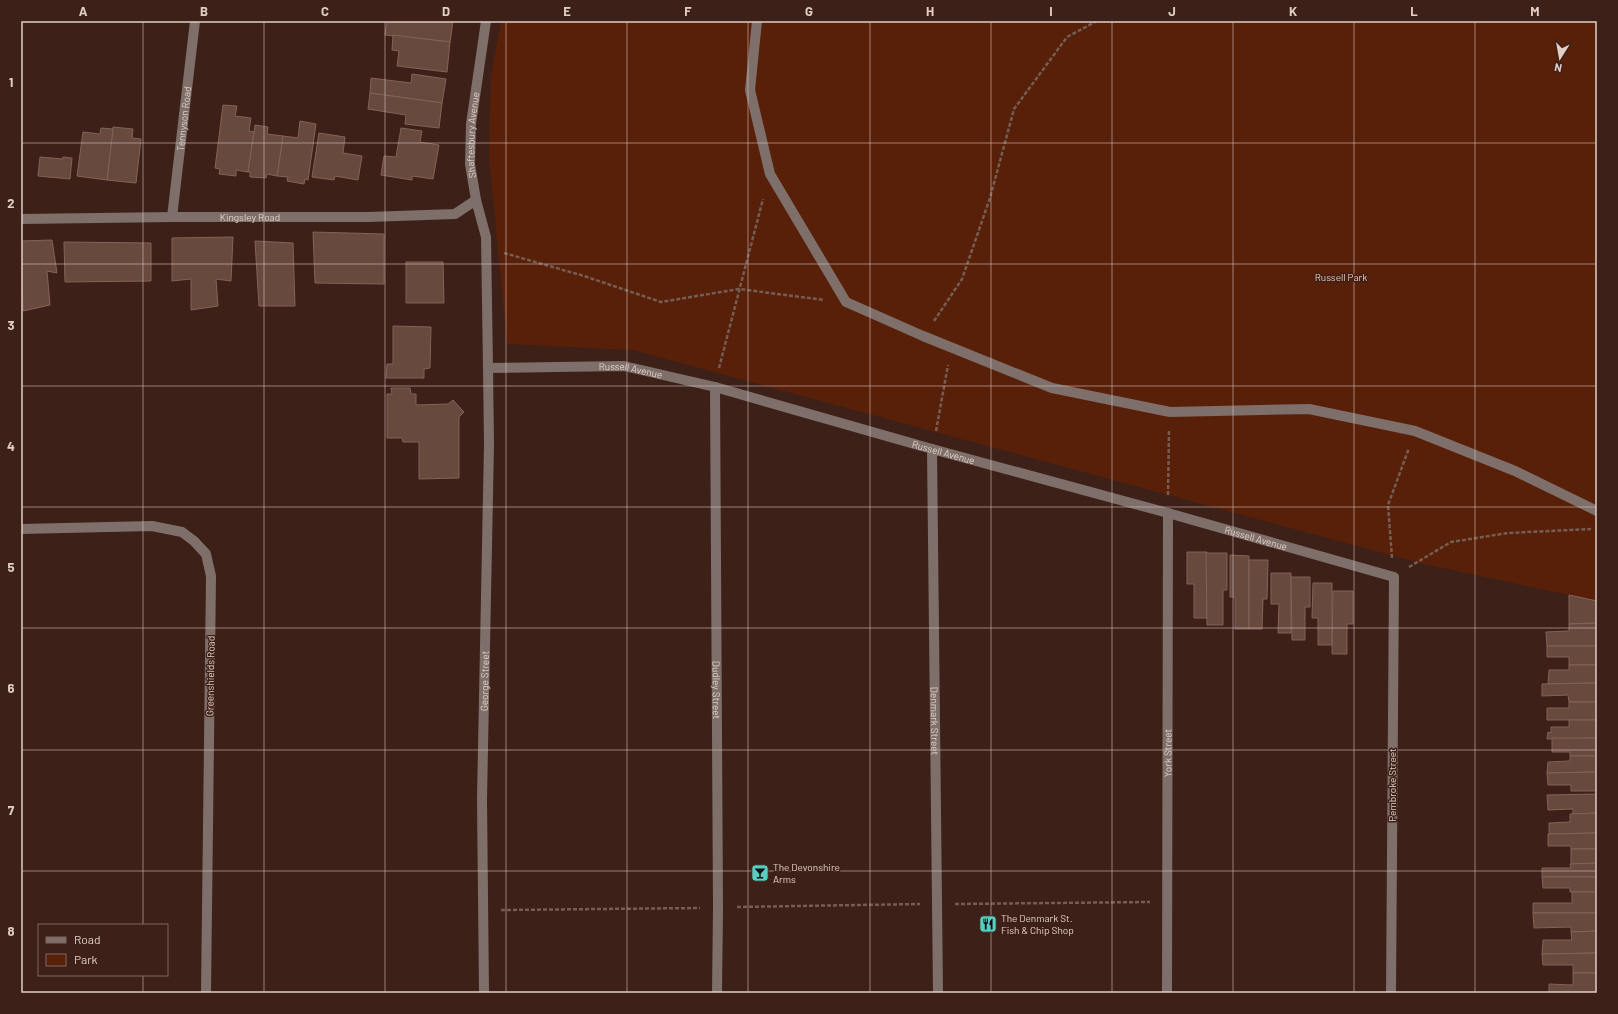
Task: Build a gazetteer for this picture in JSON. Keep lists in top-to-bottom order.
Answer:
{
  "streets": {
    "street": [
      "Tennyson Road",
      "Shaftesbury Avenue",
      "Kingsley Road",
      "Russell Avenue",
      "Greenshields Road",
      "George Street",
      "Dudley Street",
      "Denmark Street",
      "York Street",
      "Pembroke Street"
    ]
  },
  "crossings": [
    ["Tennyson Road", "Kingsley Road"],
    ["Shaftesbury Avenue", "Kingsley Road"],
    ["Shaftesbury Avenue", "Russell Avenue"],
    ["Shaftesbury Avenue", "George Street"],
    ["Russell Avenue", "George Street"],
    ["Russell Avenue", "Dudley Street"],
    ["Russell Avenue", "Denmark Street"],
    ["Russell Avenue", "York Street"],
    ["Russell Avenue", "Pembroke Street"]
  ],
  "parks": ["Russell Park"],
  "places": {
    "bar": ["The Devonshire Arms"],
    "restaurant": ["The Denmark St. Fish & Chip Shop"]
  },
  "legend": ["Road", "Park"],
  "north": "bottom",
  "grid": {
    "columns": [
      "A",
      "B",
      "C",
      "D",
      "E",
      "F",
      "G",
      "H",
      "I",
      "J",
      "K",
      "L",
      "M"
    ],
    "rows": [
      "1",
      "2",
      "3",
      "4",
      "5",
      "6",
      "7",
      "8"
    ]
  }
}
